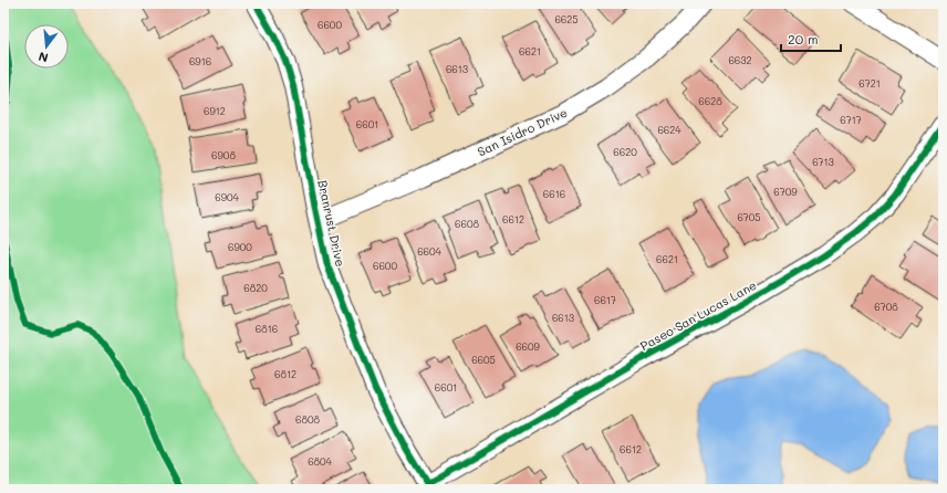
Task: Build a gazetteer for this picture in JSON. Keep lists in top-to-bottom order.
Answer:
{
  "streets": {
    "street": ["San Isidro Drive", "Branrust Drive", "Paseo San Lucas Lane"]
  },
  "crossings": [
    ["San Isidro Drive", "Branrust Drive"],
    ["Branrust Drive", "Paseo San Lucas Lane"]
  ],
  "house_numbers": [
    "6625",
    "6600",
    "6621",
    "6632",
    "6916",
    "6613",
    "6721",
    "6628",
    "6912",
    "6717",
    "6601",
    "6624",
    "6620",
    "6908",
    "6713",
    "6709",
    "6616",
    "6904",
    "6705",
    "6612",
    "6608",
    "6900",
    "6604",
    "6621",
    "6600",
    "6820",
    "6617",
    "6708",
    "6613",
    "6816",
    "6609",
    "6605",
    "6812",
    "6601",
    "6808",
    "6612",
    "6804"
  ],
  "scale_bar": "20 m",
  "north": "bottom"
}
